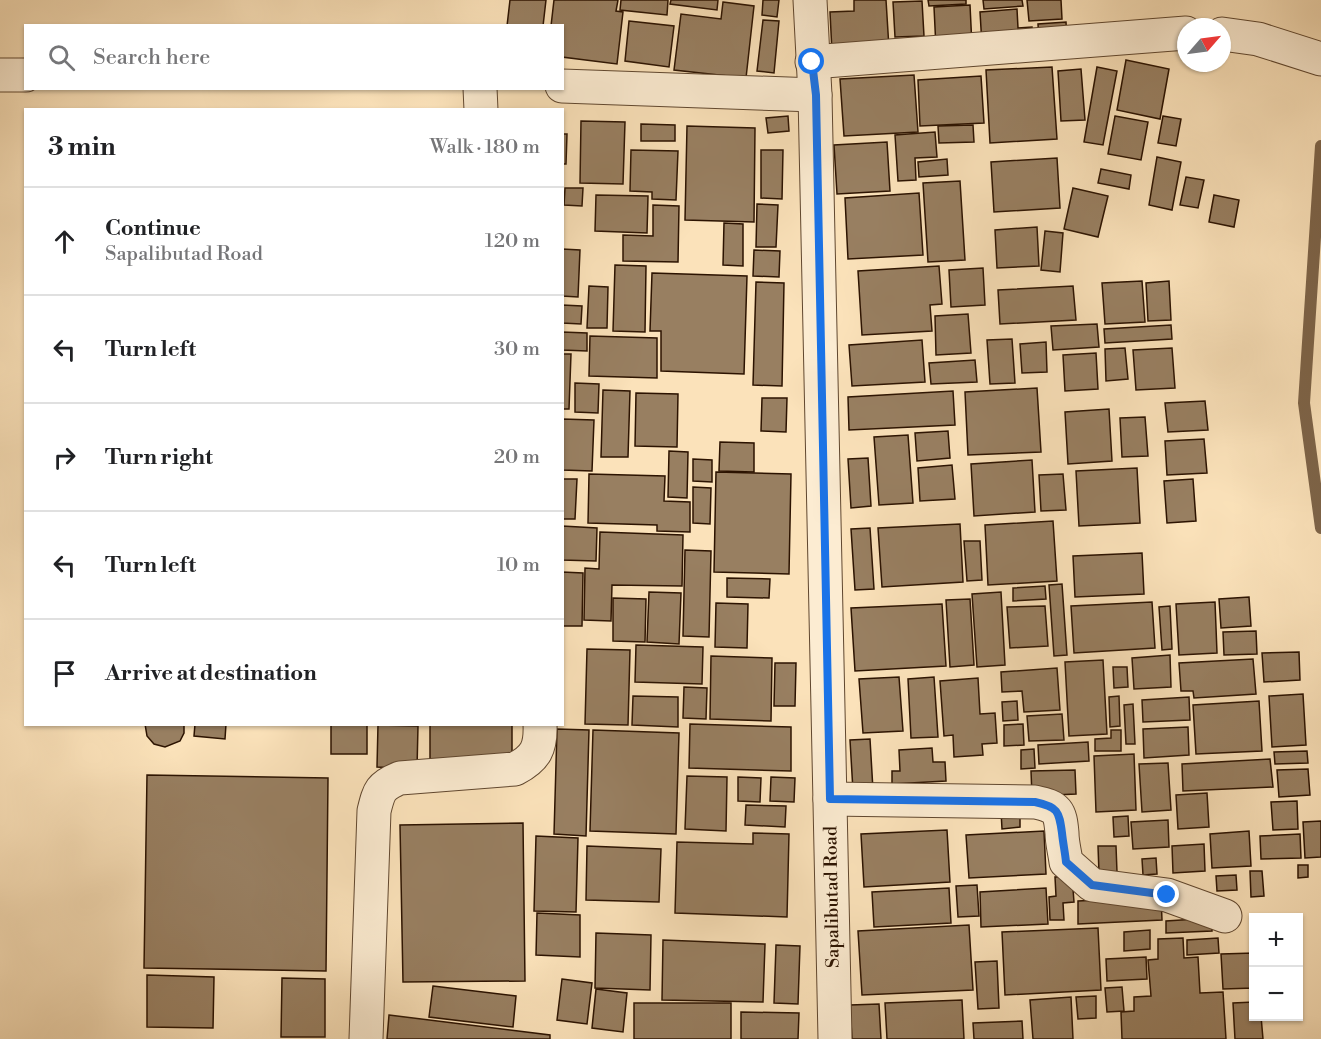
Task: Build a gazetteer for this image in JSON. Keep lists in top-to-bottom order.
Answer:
{
  "streets": {
    "street": ["Sapalibutad Road"]
  },
  "north": "top right",
  "page": {
    "search": "Search here",
    "heading": ["3 min", "Walk · 180 m"],
    "list": [
      ["Continue", "Sapalibutad Road", "120 m"],
      ["Turn left", "30 m"],
      ["Turn right", "20 m"],
      ["Turn left", "10 m"],
      "Arrive at destination"
    ],
    "map_buttons": ["+", "−"]
  }
}
